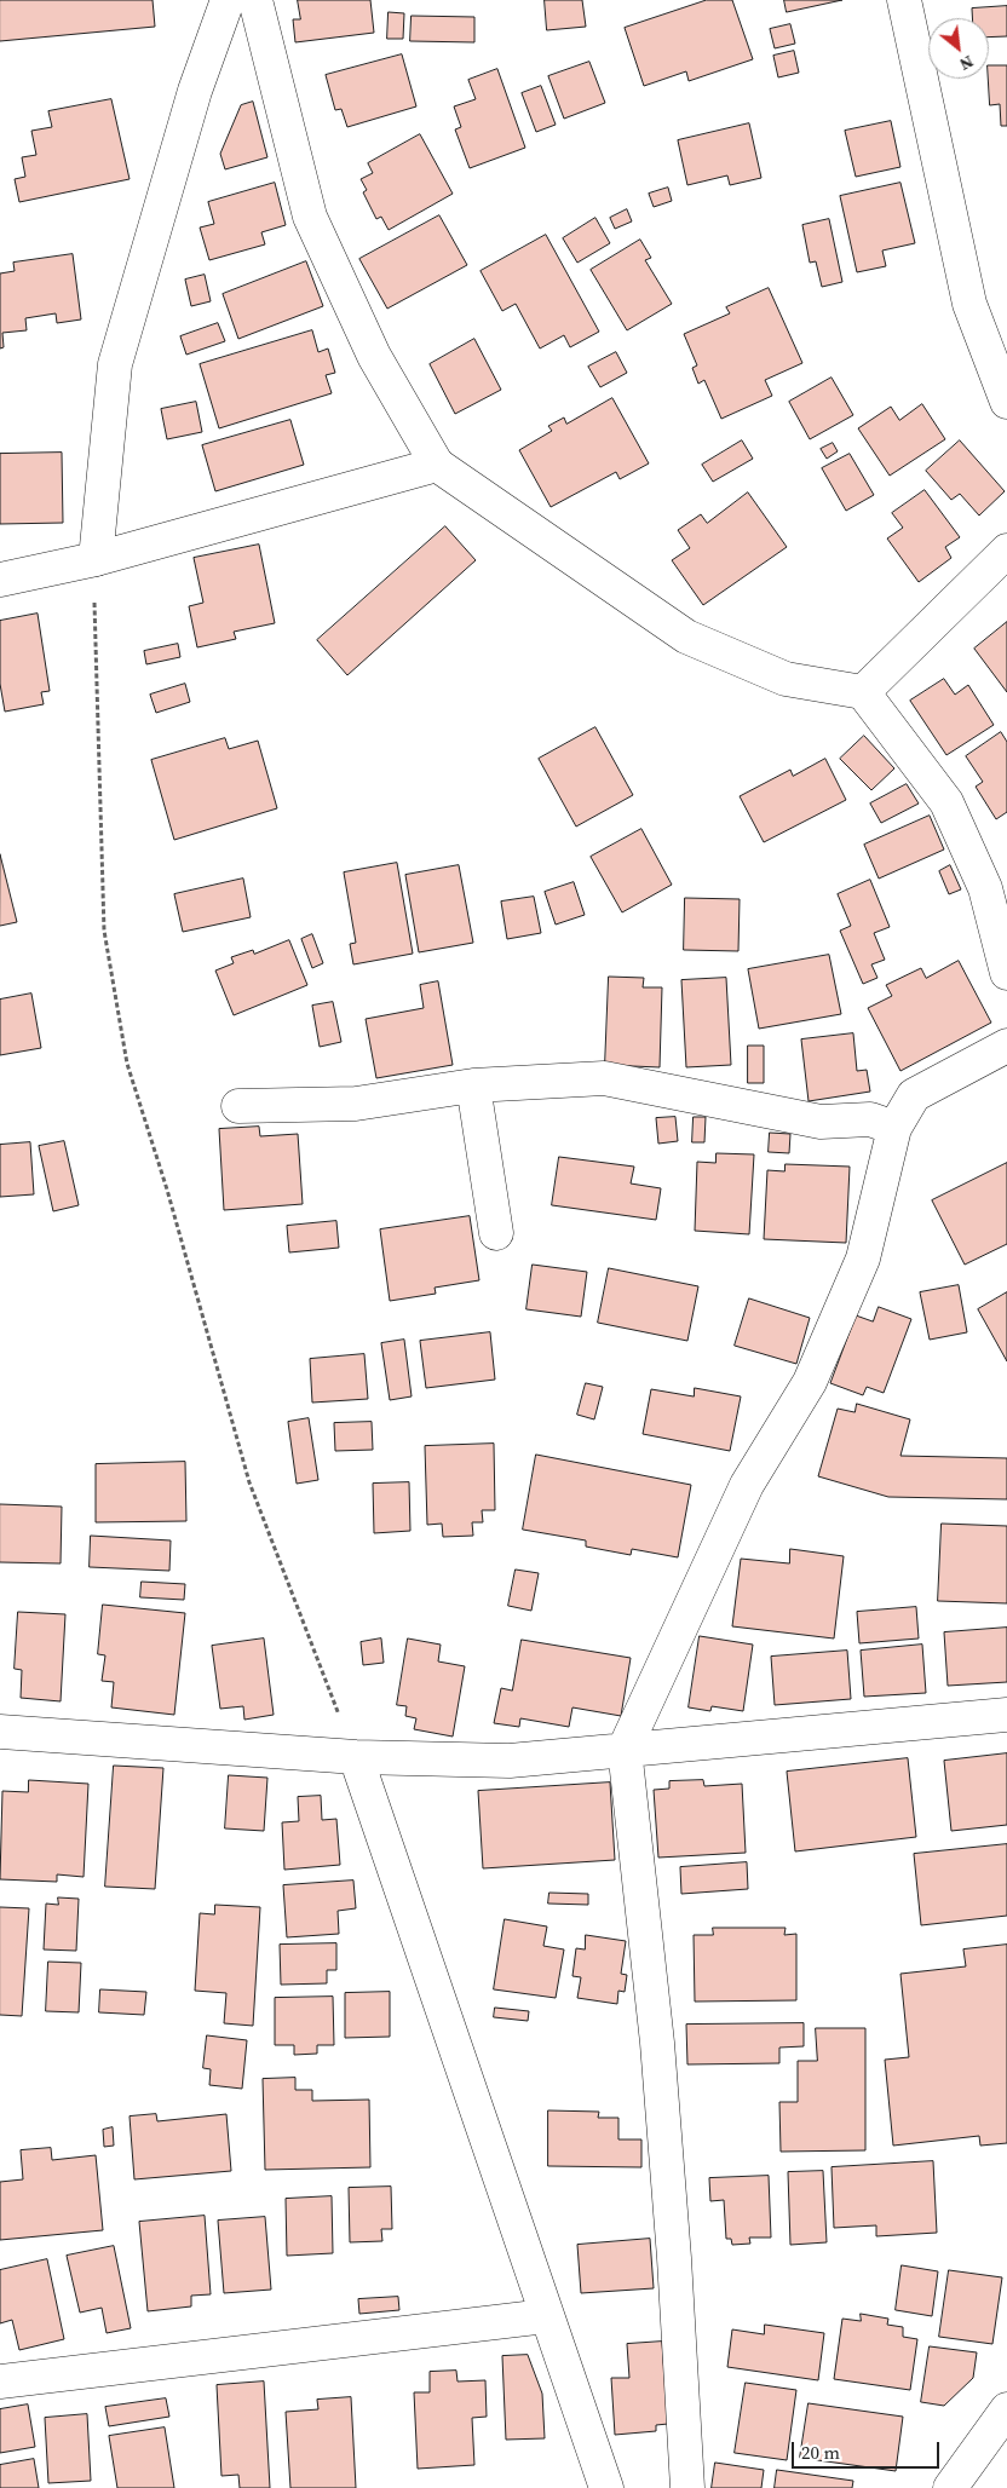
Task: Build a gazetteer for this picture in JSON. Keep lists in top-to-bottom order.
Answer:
{
  "scale_bar": "20 m",
  "north": "bottom right"
}
